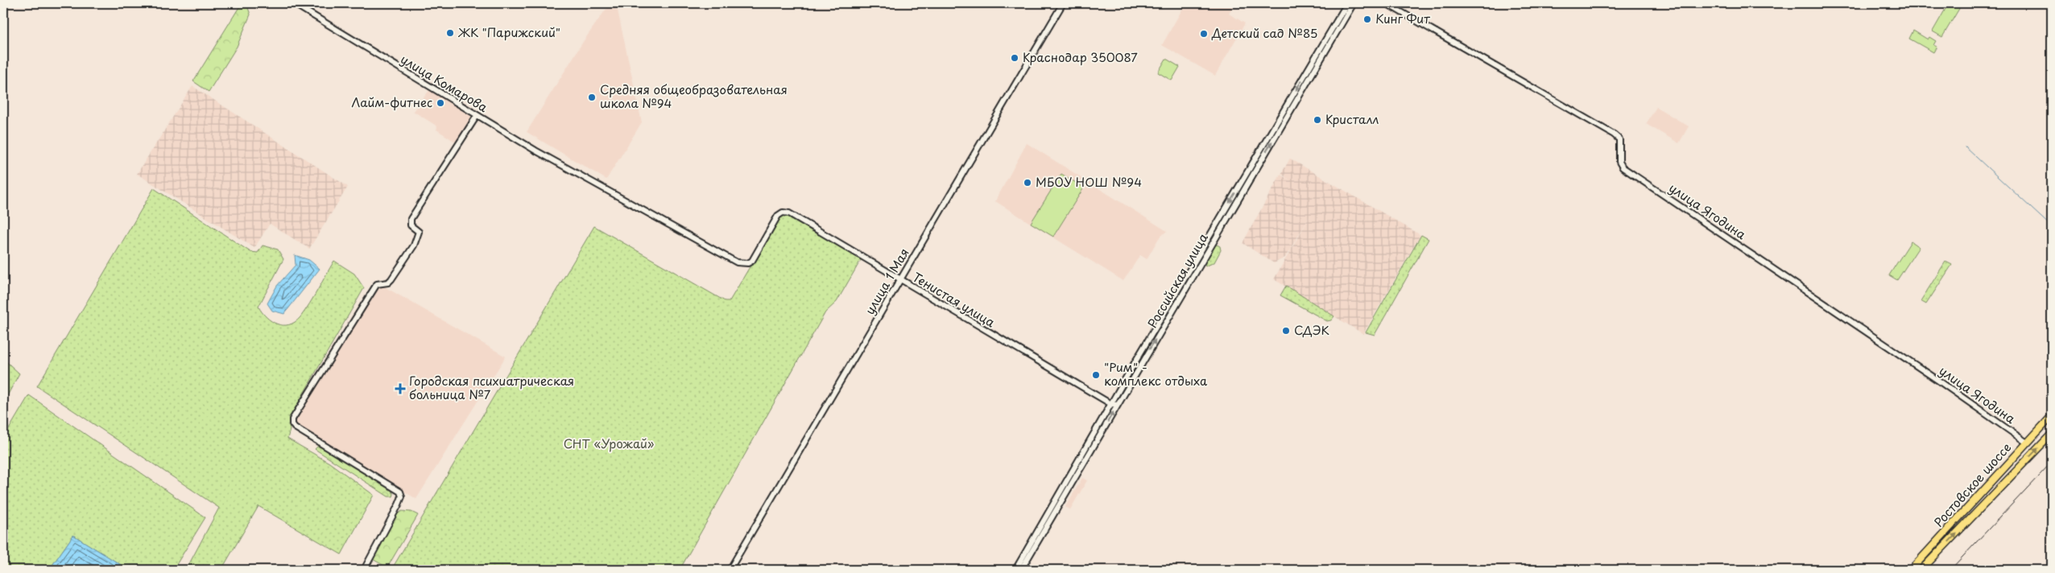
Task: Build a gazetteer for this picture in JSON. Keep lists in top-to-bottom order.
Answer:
{
  "streets": {
    "highway": ["Ростовское шоссе"],
    "street": [
      "улица Комарова",
      "улица Ягодина",
      "Российская улица",
      "улица 1 Мая",
      "Тенистая улица"
    ]
  },
  "crossings": [
    ["улица Комарова", "Тенистая улица"],
    ["улица Ягодина", "Ростовское шоссе"],
    ["Российская улица", "Тенистая улица"],
    ["улица 1 Мая", "Тенистая улица"]
  ],
  "parks": ["СНТ «Урожай»"],
  "places": {
    "other": [
      "Кинг Фит",
      "ЖК \"Парижский\"",
      "Детский сад №85",
      "Краснодар 350087",
      "Средняя общеобразовательная школа №94",
      "Лайм-фитнес",
      "Кристалл",
      "МБОУ НОШ №94",
      "СДЭК",
      "\"Рим\" - комплекс отдыха"
    ],
    "health": ["Городская психиатрическая больница №7"]
  }
}
